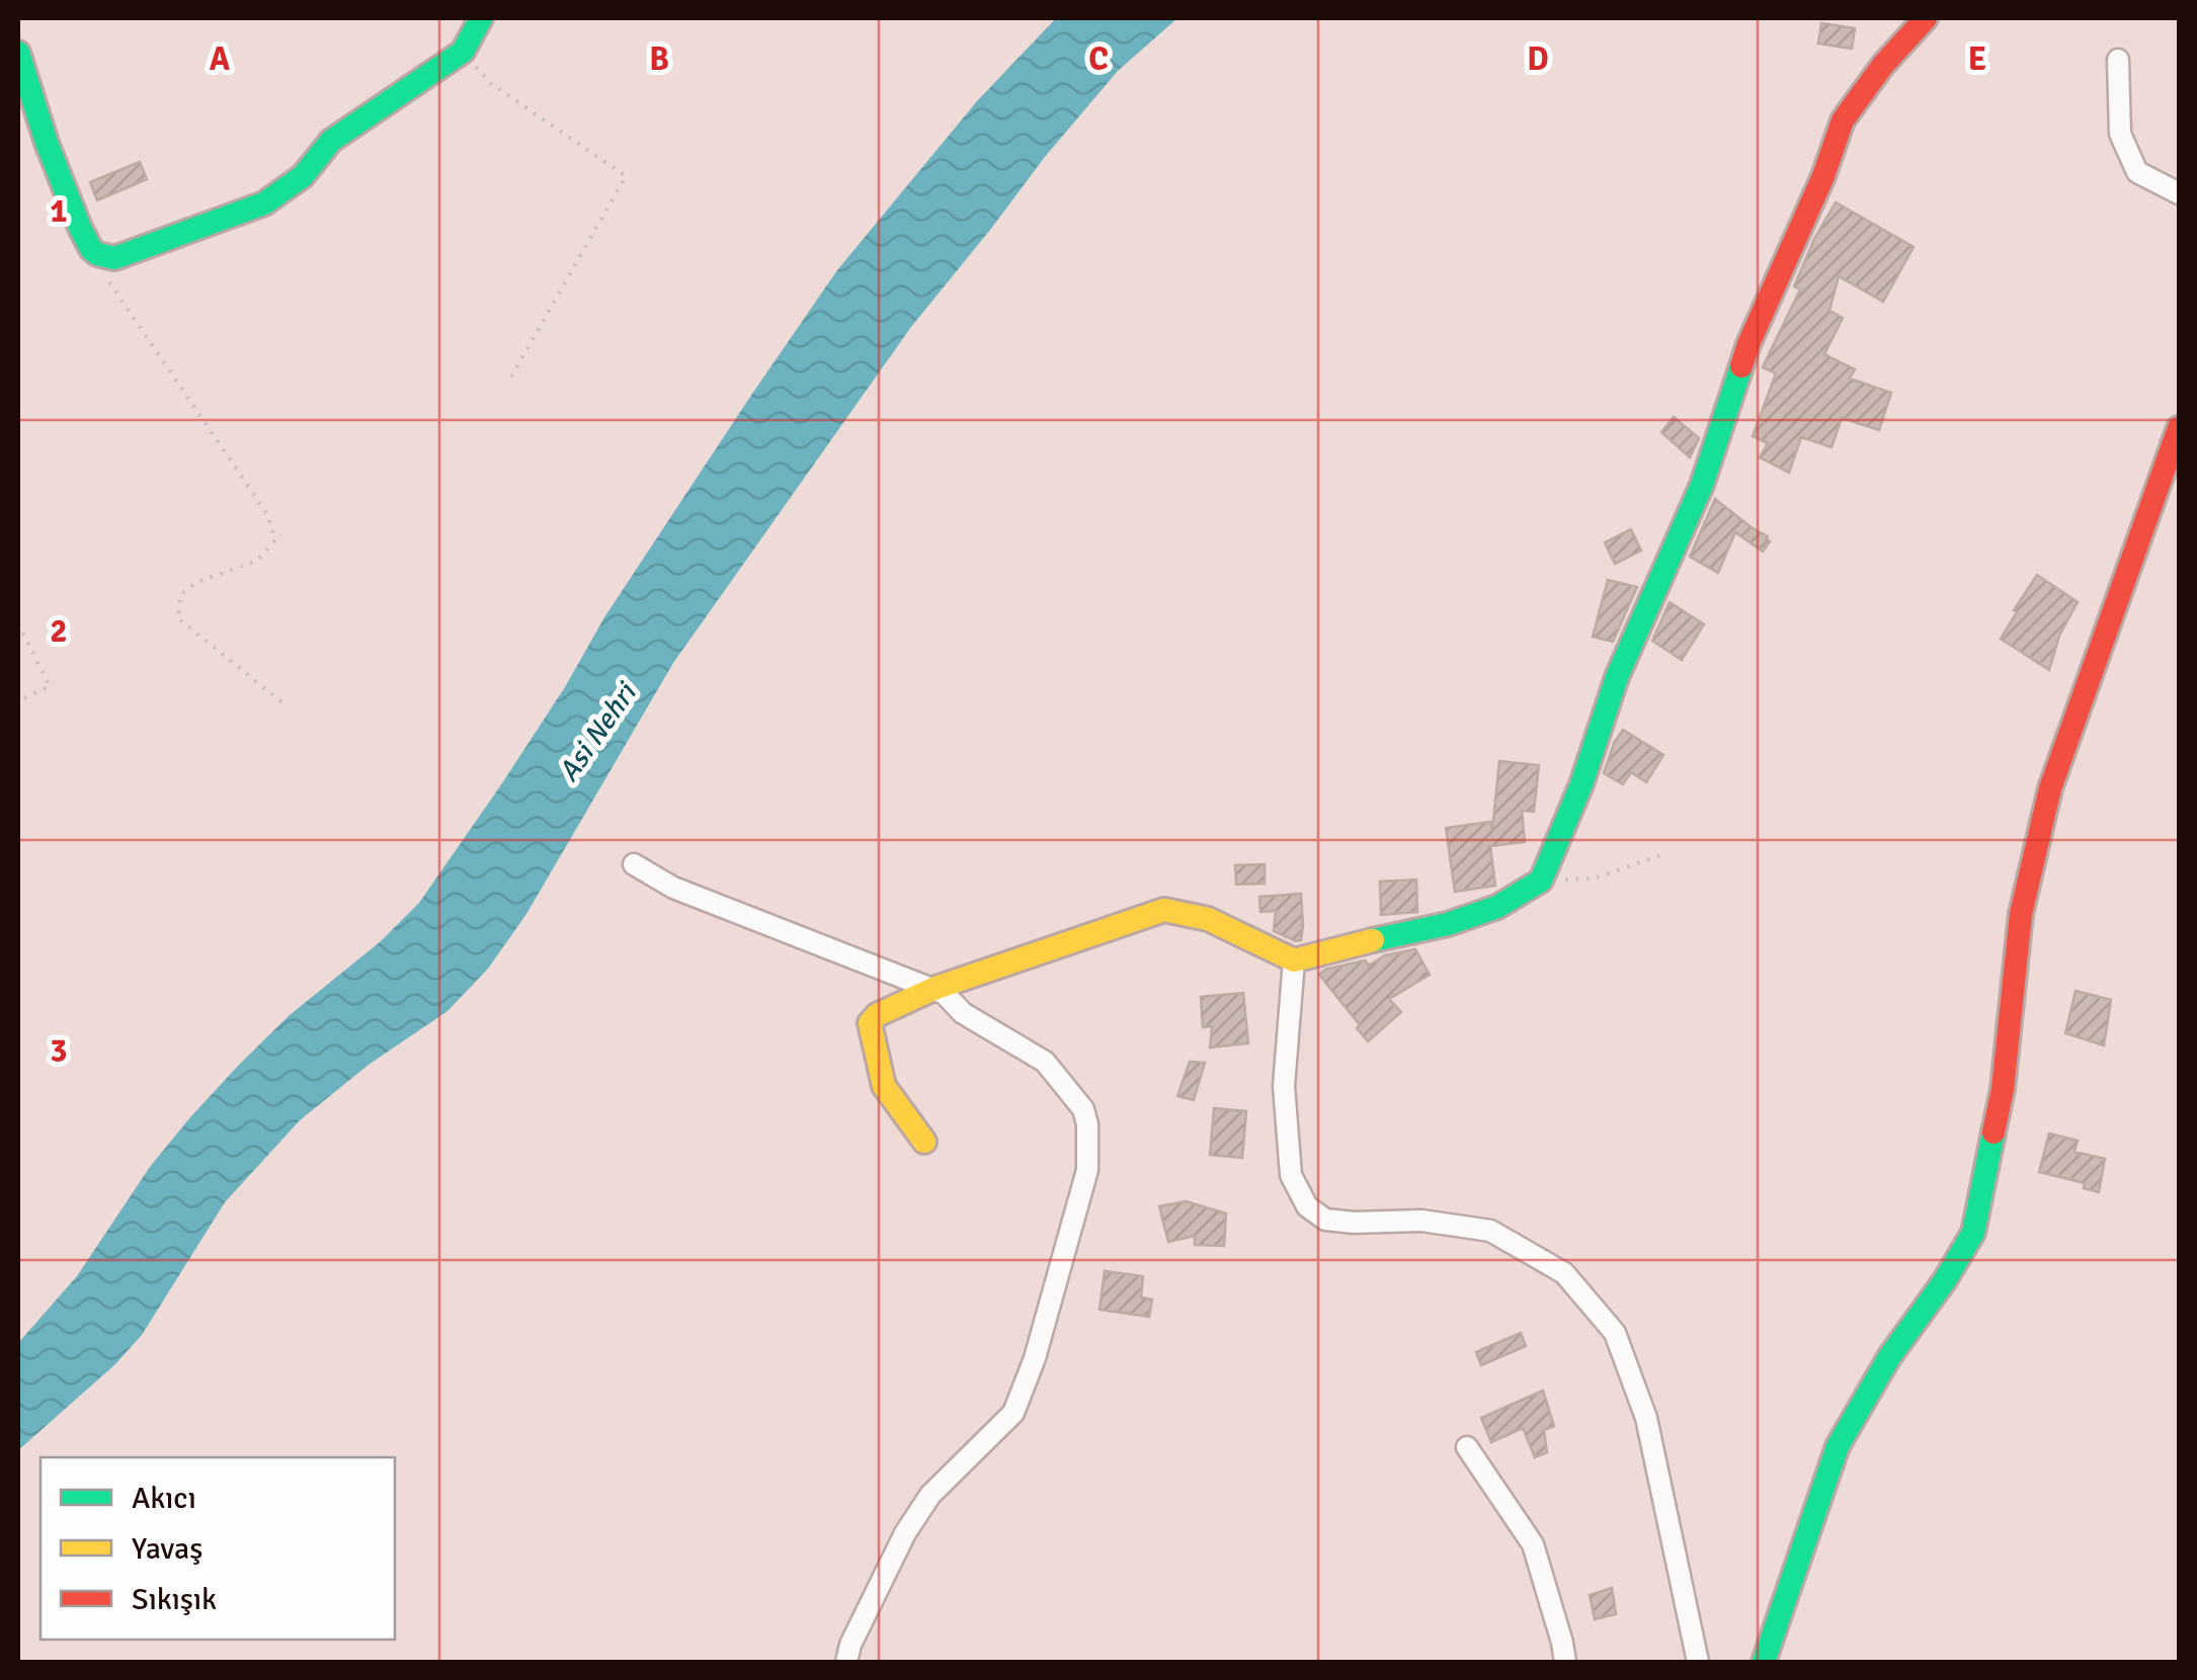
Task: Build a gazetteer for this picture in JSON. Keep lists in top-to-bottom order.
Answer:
{
  "water": ["Asi Nehri"],
  "legend": ["Akıcı", "Yavaş", "Sıkışık"],
  "grid": {
    "columns": [
      "A",
      "B",
      "C",
      "D",
      "E"
    ],
    "rows": ["1", "2", "3"]
  }
}
